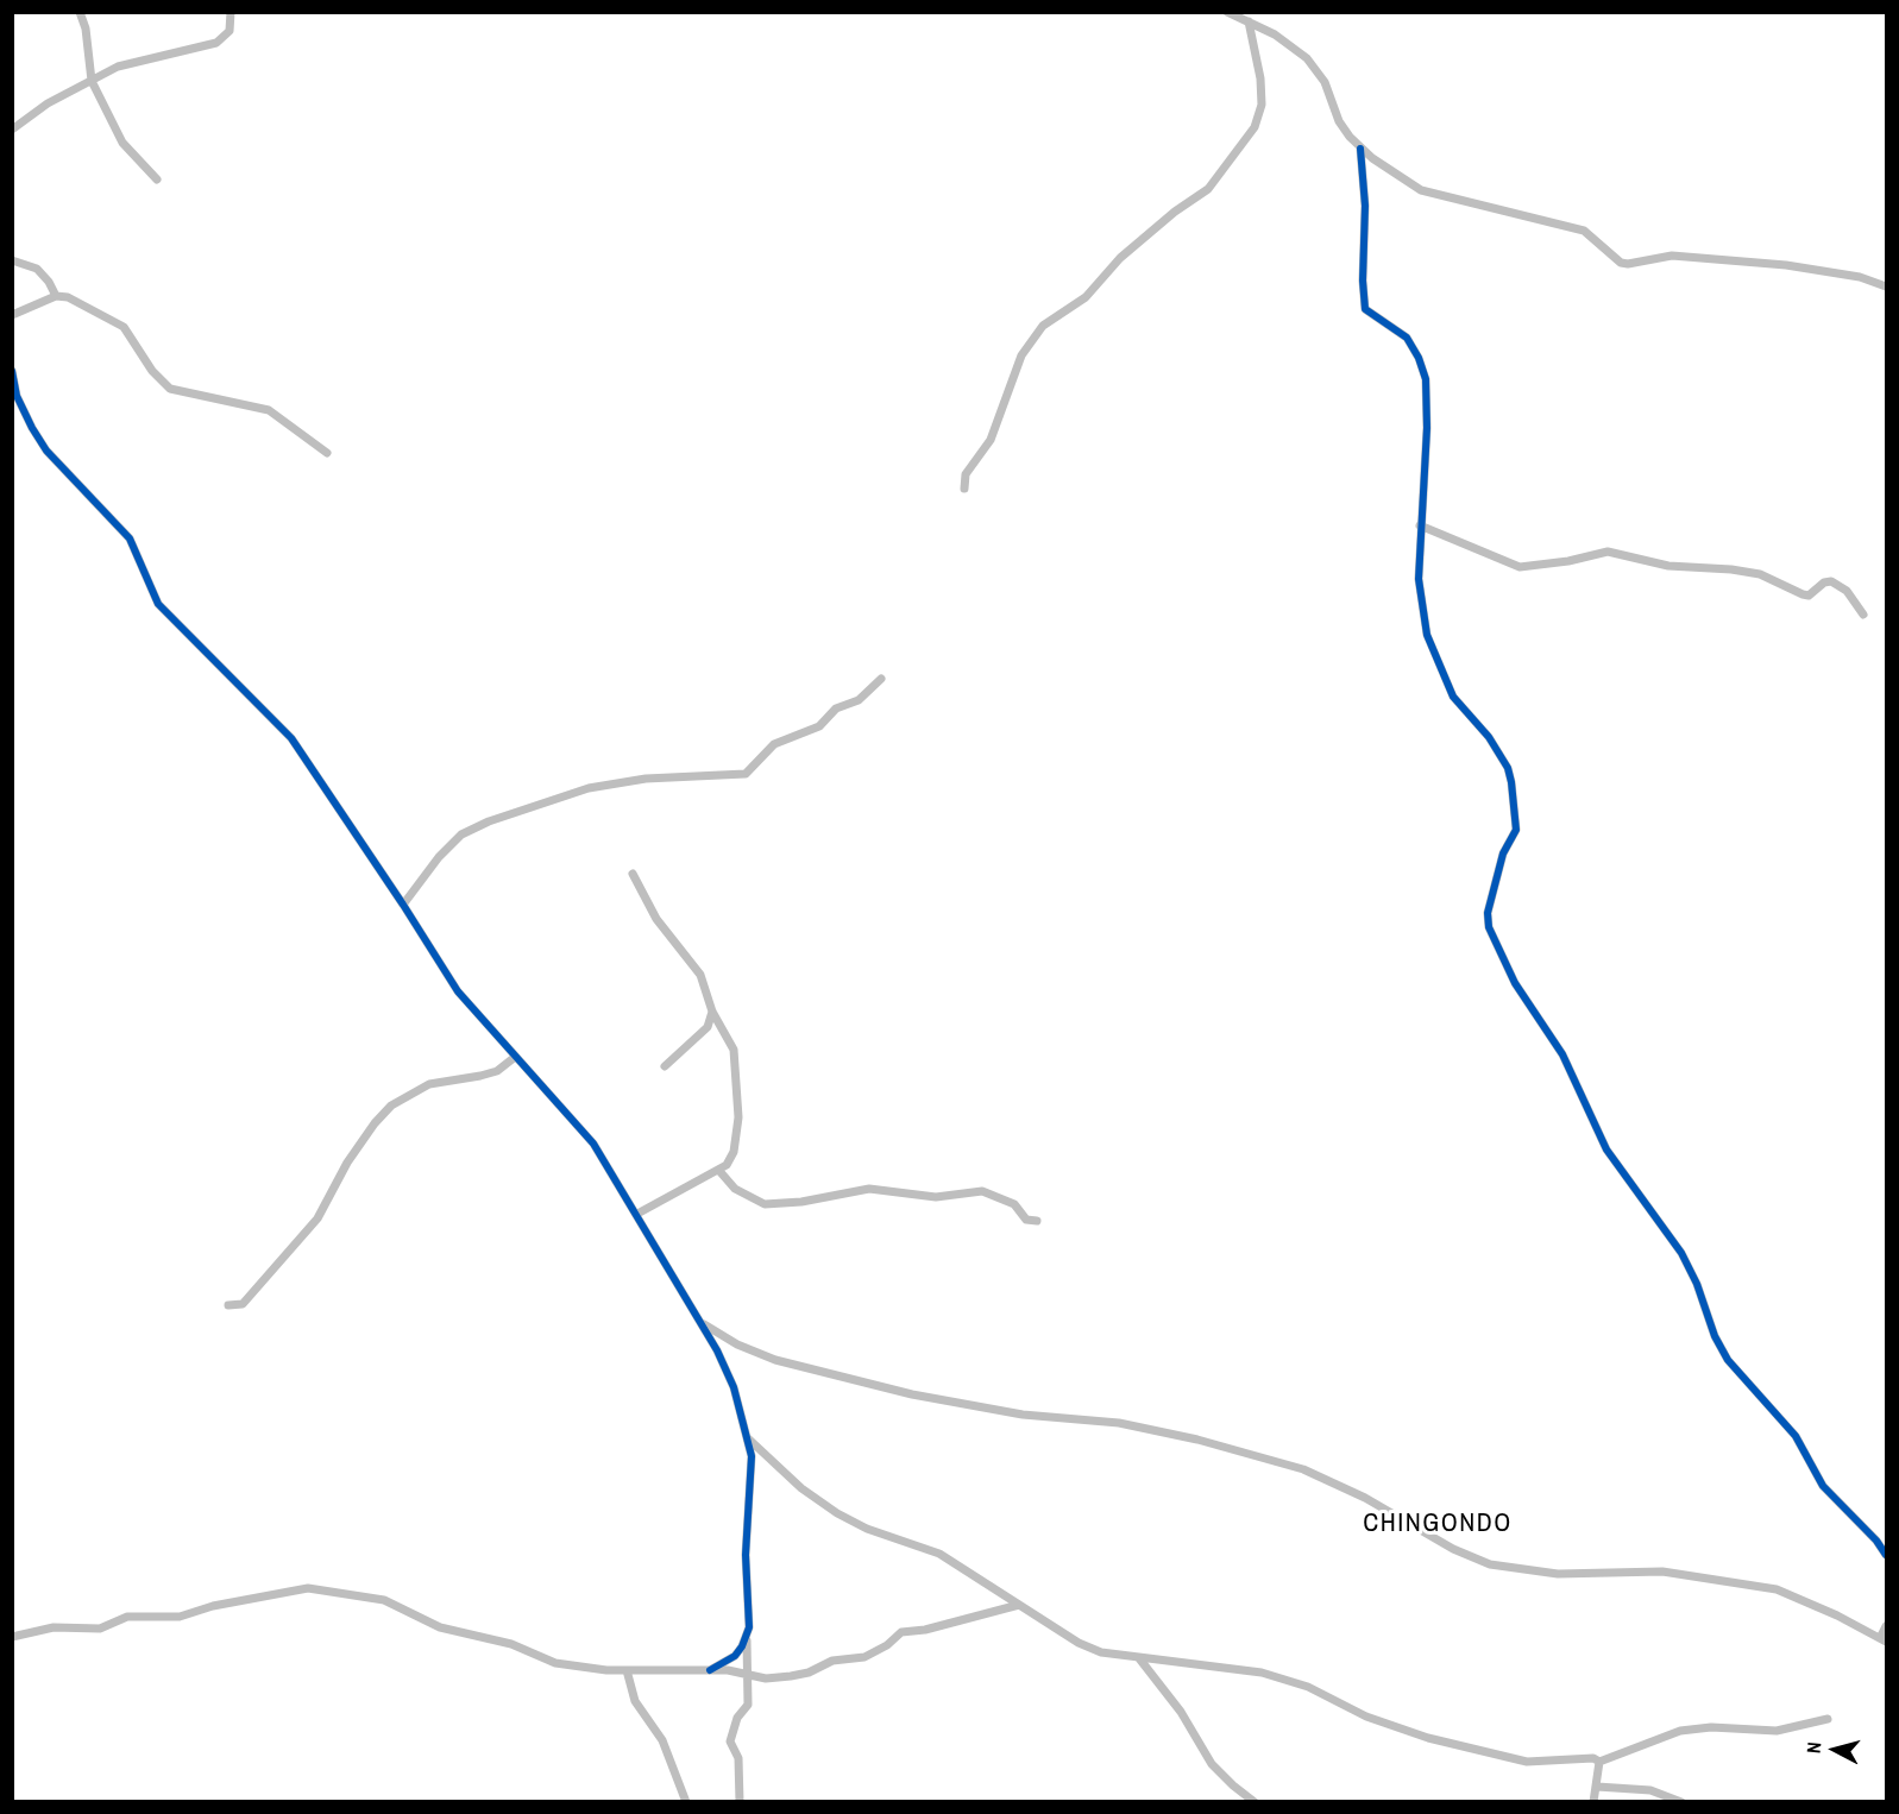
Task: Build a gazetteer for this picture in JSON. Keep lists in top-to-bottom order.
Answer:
{
  "districts": ["CHINGONDO"],
  "north": "left"
}
